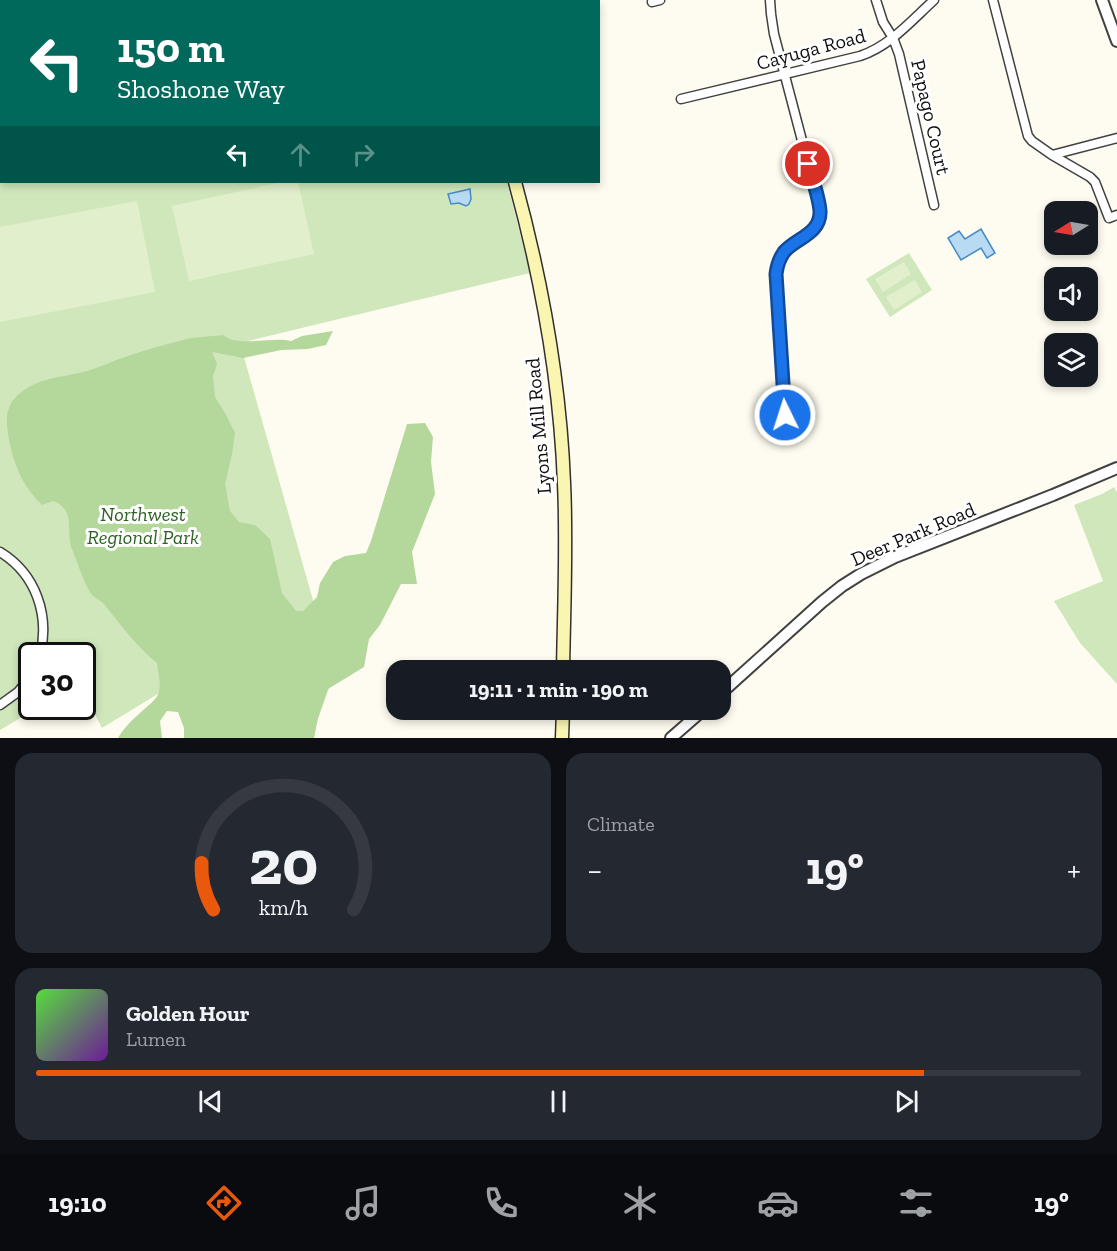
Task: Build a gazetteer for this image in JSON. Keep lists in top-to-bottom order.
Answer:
{
  "streets": {
    "main road": ["Lyons Mill Road"],
    "street": ["Cayuga Road", "Papago Court", "Deer Park Road"]
  },
  "crossings": [
    ["Cayuga Road", "Papago Court"]
  ],
  "parks": ["Northwest Regional Park"],
  "north": "left",
  "page": {
    "turn": ["150 m", "Shoshone Way"],
    "limit": "30",
    "trip": "19:11 · 1 min · 190 m",
    "tile": "Climate",
    "heat": ["−", "19°", "+"],
    "song": ["Golden Hour", "Lumen"],
    "tabs": ["19:10", "19°"],
    "gauge": ["20", "km/h"]
  }
}
